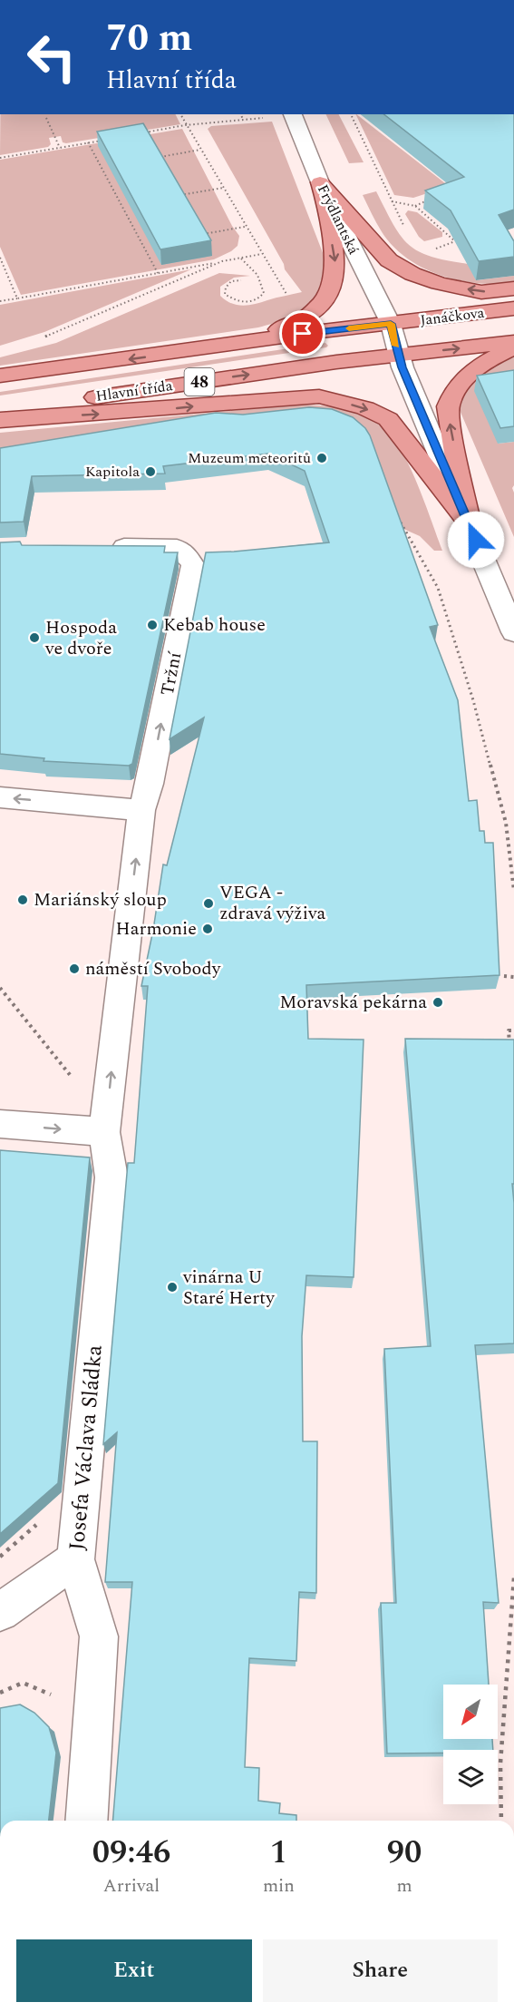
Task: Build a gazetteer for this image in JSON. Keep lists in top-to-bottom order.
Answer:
{
  "streets": {
    "main road": ["Janáčkova", "48", "Hlavní třída"],
    "street": ["Frýdlantská", "Tržní", "Josefa Václava Sládka"]
  },
  "crossings": [
    ["Frýdlantská", "Janáčkova"],
    ["Frýdlantská", "48"],
    ["Frýdlantská", "Hlavní třída"],
    ["Janáčkova", "Hlavní třída"],
    ["48", "Hlavní třída"],
    ["Tržní", "Josefa Václava Sládka"]
  ],
  "places": [
    "Muzeum meteoritů",
    "Kapitola",
    "Kebab house",
    "Hospoda ve dvoře",
    "Mariánský sloup",
    "VEGA - zdravá výživa",
    "Harmonie",
    "náměstí Svobody",
    "Moravská pekárna",
    "vinárna U Staré Herty"
  ],
  "north": "bottom left",
  "page": {
    "turn": ["70 m", "Hlavní třída"],
    "eta": [
      "09:46",
      "Arrival",
      "1",
      "min",
      "90",
      "m"
    ],
    "buttons": ["Exit", "Share"]
  }
}
